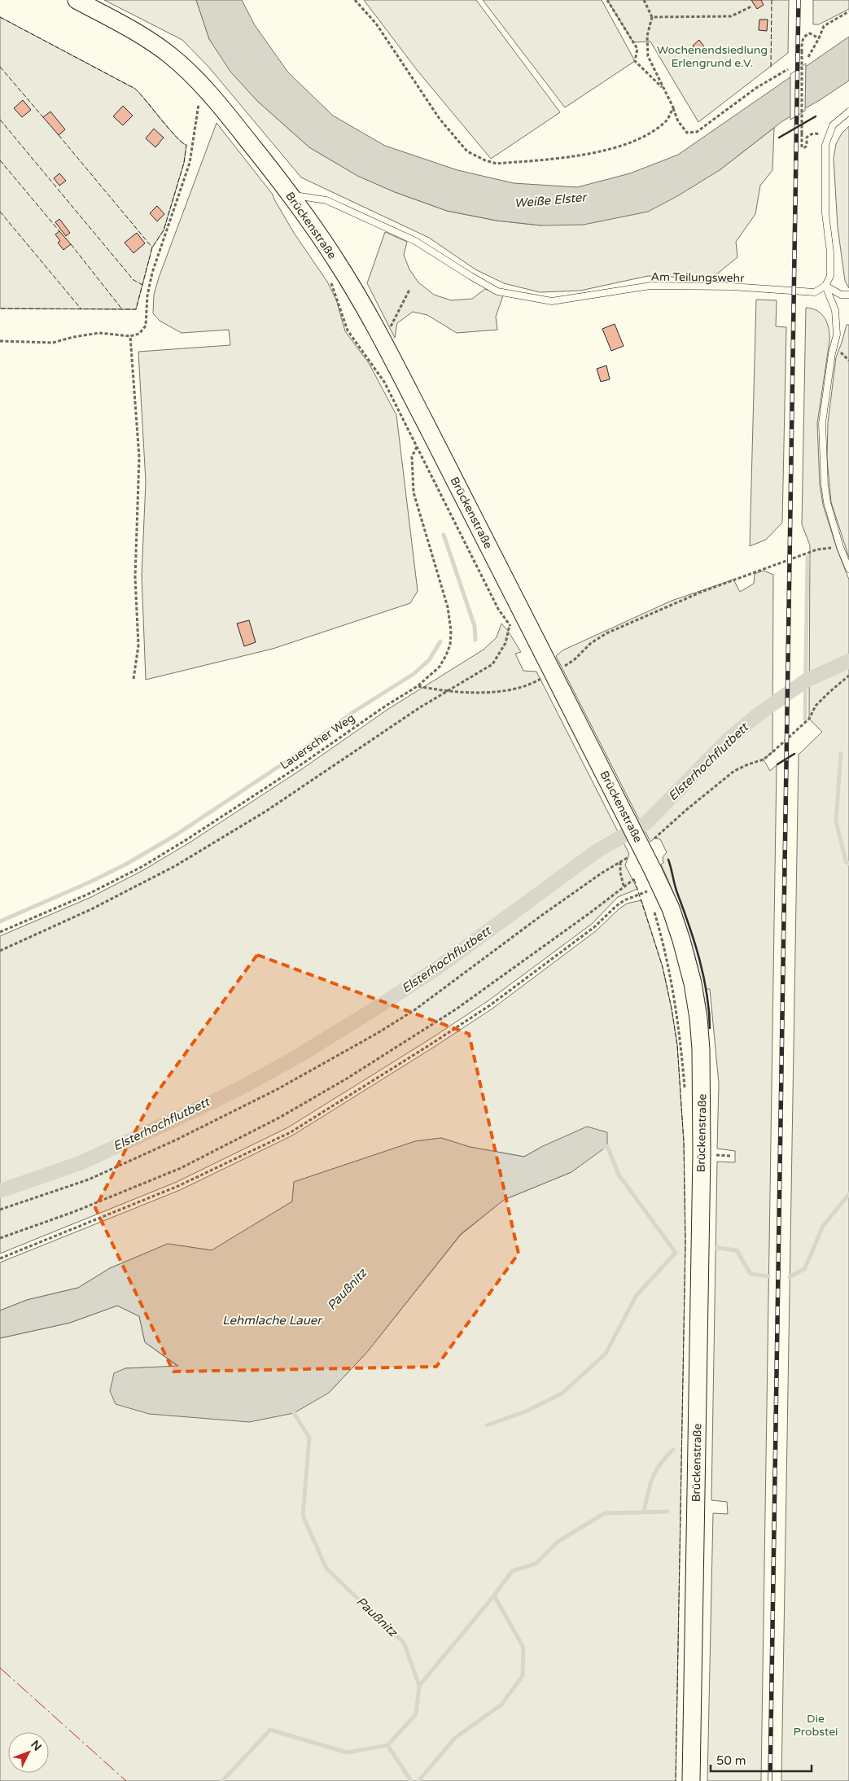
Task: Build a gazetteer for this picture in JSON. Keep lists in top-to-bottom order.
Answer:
{
  "streets": {
    "main road": ["Brückenstraße"],
    "lane": ["Am Teilungswehr"],
    "path": ["Lauerscher Weg"]
  },
  "crossings": [
    ["Brückenstraße", "Am Teilungswehr"]
  ],
  "water": [
    "Weiße Elster",
    "Elsterhochflutbett",
    "Paußnitz",
    "Lehmlache Lauer"
  ],
  "parks": ["Wochenendsiedlung Erlengrund e.V.", "Die Probstei"],
  "scale_bar": "50 m",
  "north": "top right"
}
